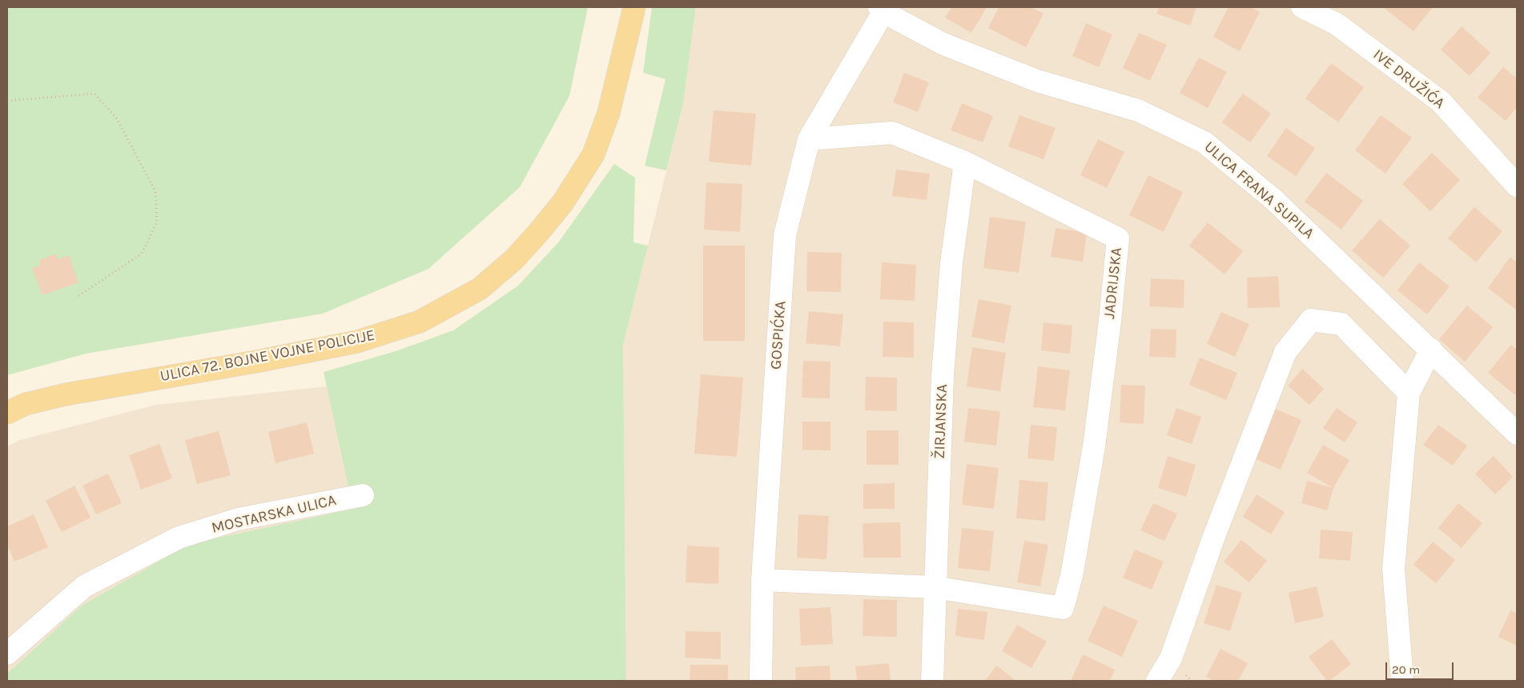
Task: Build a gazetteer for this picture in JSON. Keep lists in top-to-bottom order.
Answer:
{
  "streets": {
    "main road": ["ULICA 72. BOJNE VOJNE POLICIJE"],
    "street": [
      "IVE DRUŽIĆA",
      "ULICA FRANA SUPILA",
      "JADRIJSKA",
      "GOSPIĆKA",
      "ŽIRJANSKA",
      "MOSTARSKA ULICA"
    ]
  },
  "crossings": [
    ["ULICA FRANA SUPILA", "GOSPIĆKA"],
    ["JADRIJSKA", "GOSPIĆKA"],
    ["JADRIJSKA", "ŽIRJANSKA"]
  ],
  "scale_bar": "20 m"
}
